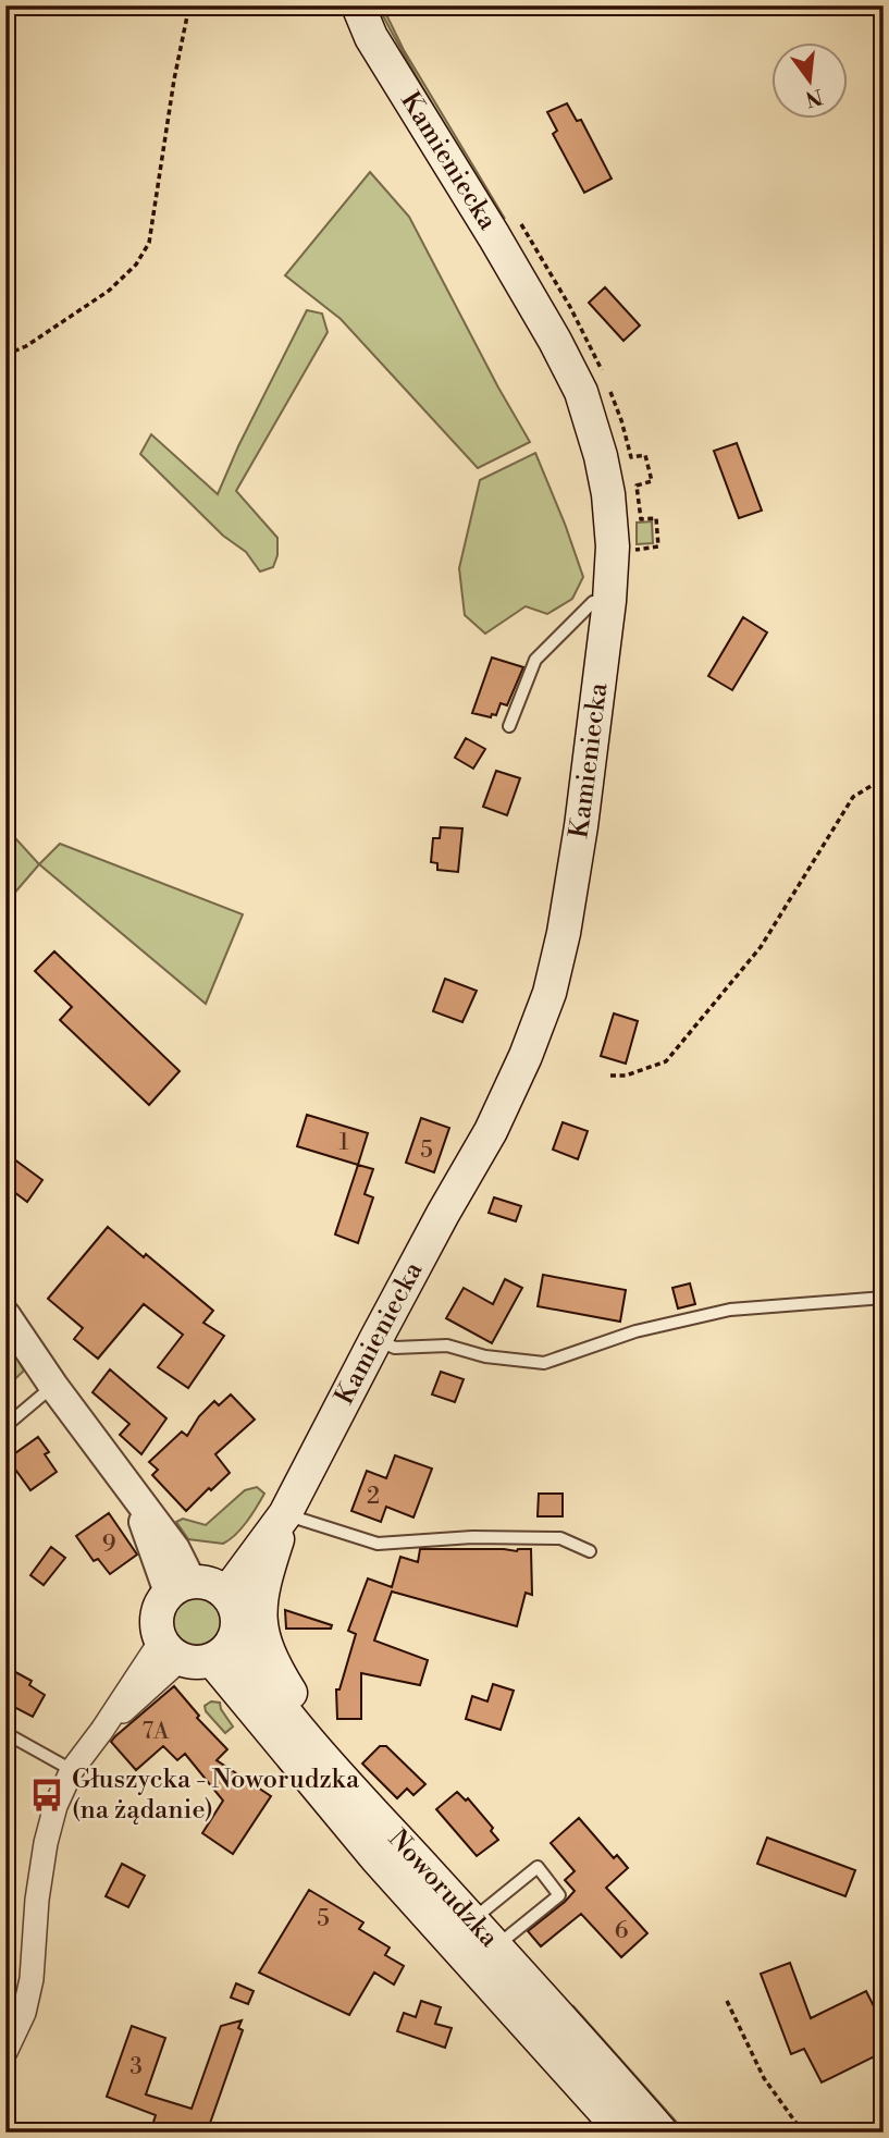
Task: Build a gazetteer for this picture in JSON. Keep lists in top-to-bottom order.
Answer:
{
  "streets": {
    "main road": ["Kamieniecka", "Noworudzka"]
  },
  "crossings": [
    ["Kamieniecka", "Noworudzka"]
  ],
  "places": {
    "bus stop": ["Głuszycka - Noworudzka (na żądanie)"]
  },
  "house_numbers": [
    "1",
    "5",
    "2",
    "9",
    "7A",
    "5",
    "6",
    "3"
  ],
  "north": "bottom"
}
